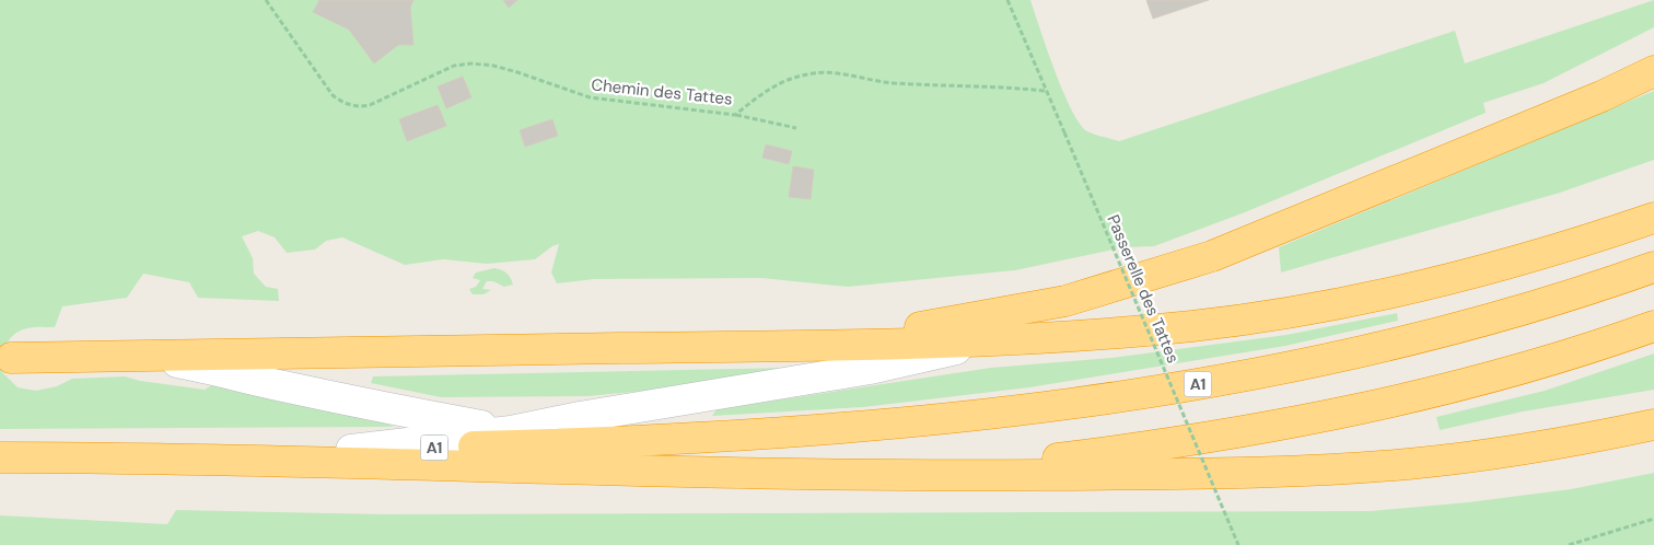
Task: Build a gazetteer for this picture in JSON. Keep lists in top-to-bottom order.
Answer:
{
  "streets": {
    "highway": ["A1"],
    "path": ["Chemin des Tattes", "Passerelle des Tattes"]
  },
  "crossings": [
    ["Chemin des Tattes", "Passerelle des Tattes"]
  ]
}
